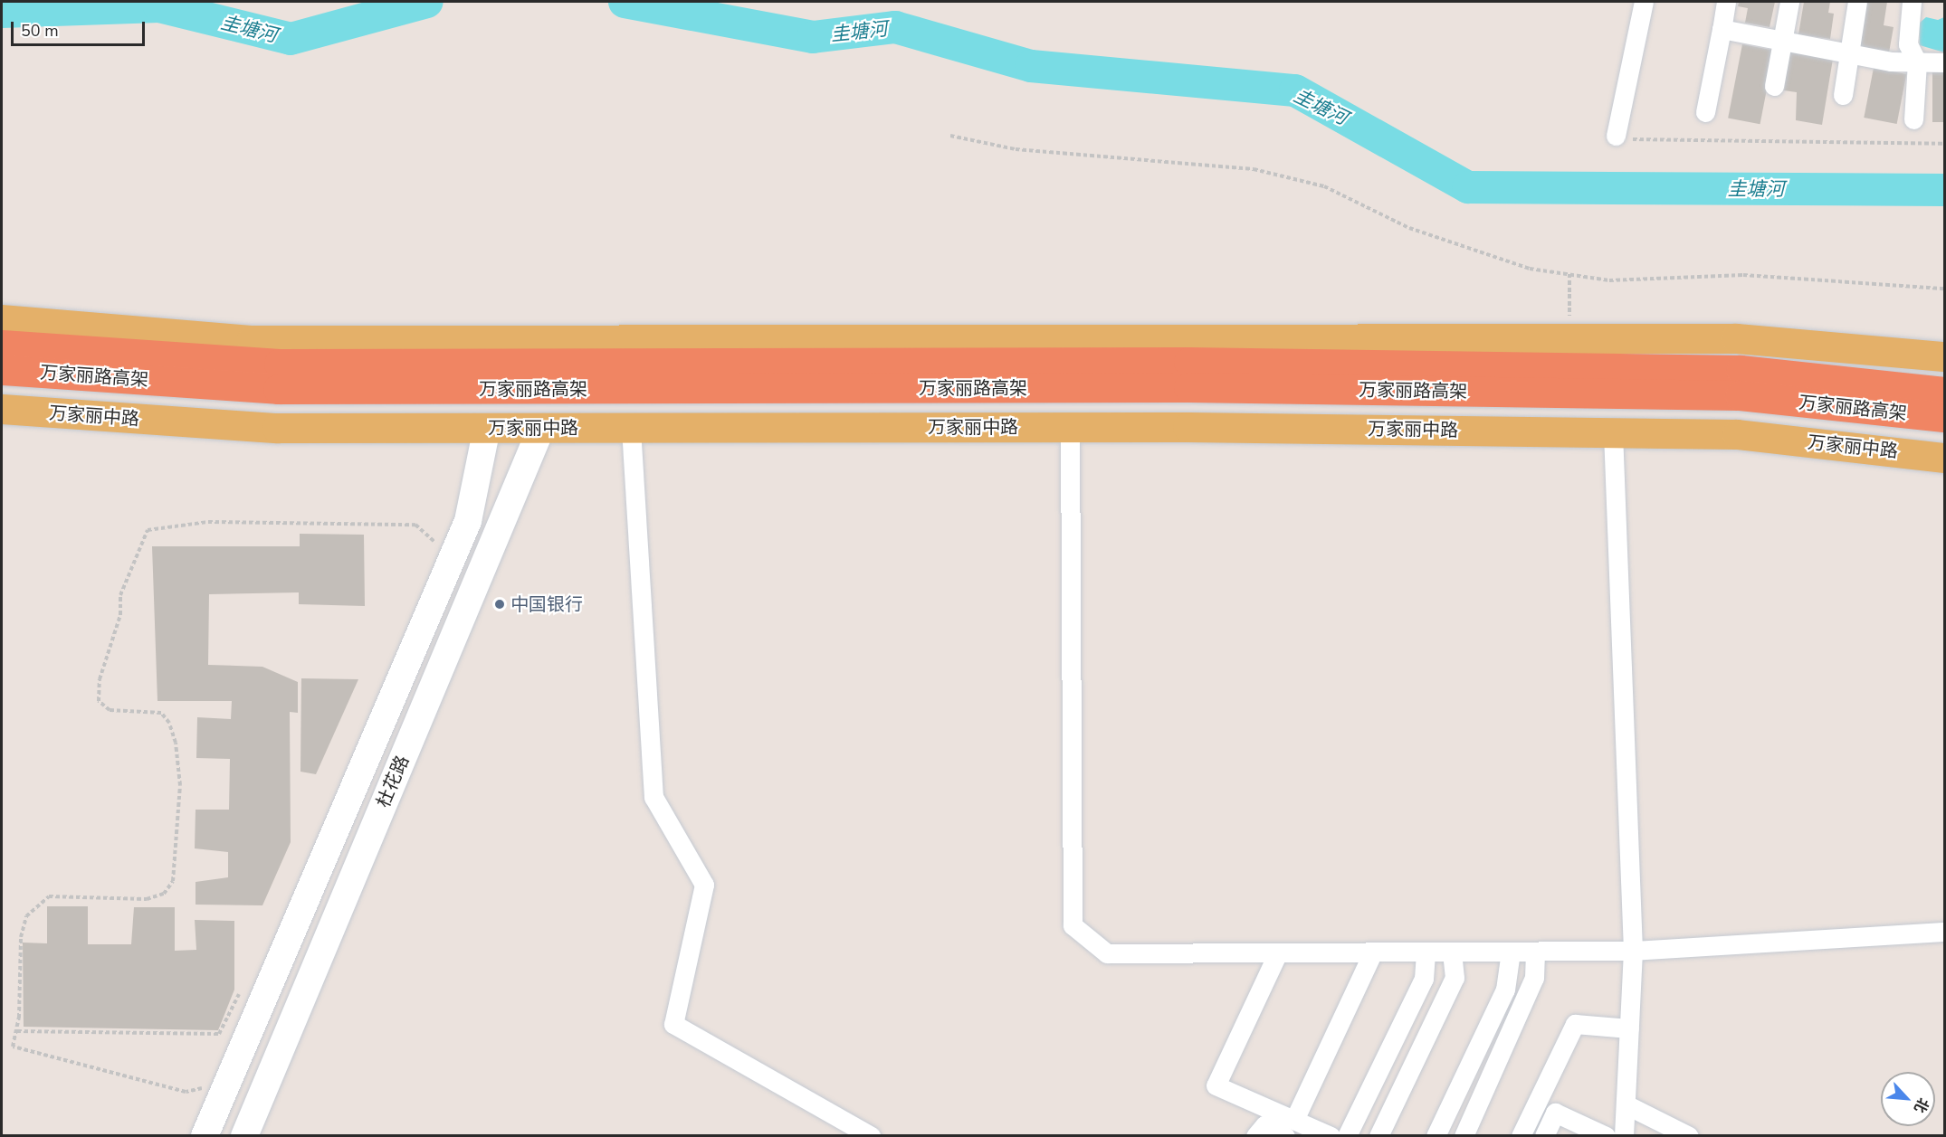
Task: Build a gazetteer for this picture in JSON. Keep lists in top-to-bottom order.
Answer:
{
  "streets": {
    "highway": ["万家丽路高架"],
    "main road": ["万家丽中路"],
    "street": ["杜花路"]
  },
  "crossings": [
    ["万家丽中路", "杜花路"]
  ],
  "water": ["圭塘河"],
  "places": ["中国银行"],
  "scale_bar": "50 m",
  "north": "bottom right"
}
